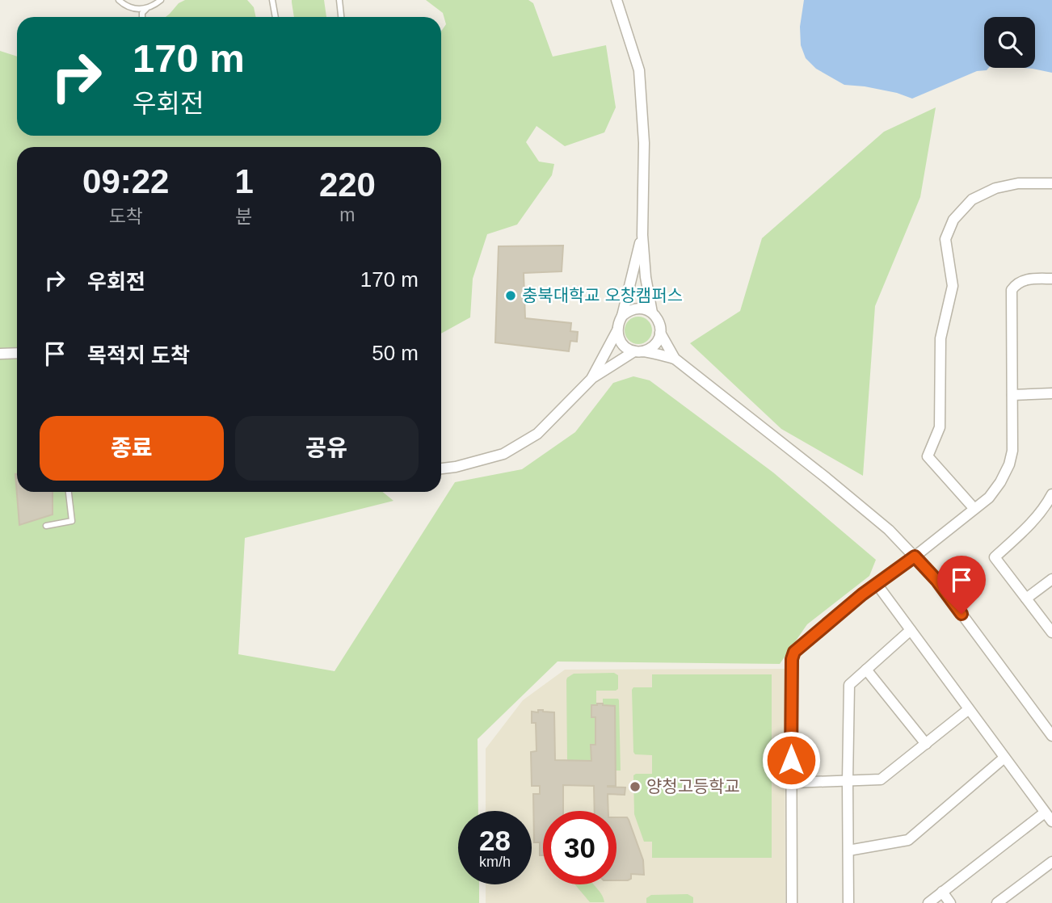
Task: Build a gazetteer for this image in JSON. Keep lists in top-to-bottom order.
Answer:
{
  "places": ["충북대학교 오창캠퍼스", "양청고등학교"],
  "page": {
    "turn": ["170 m", "우회전"],
    "eta": [
      "09:22",
      "도착",
      "1",
      "분",
      "220",
      "m"
    ],
    "list": [
      {
        "name": "우회전",
        "value": "170 m"
      },
      {
        "name": "목적지 도착",
        "value": "50 m"
      }
    ],
    "buttons": ["종료", "공유"],
    "speed": "28 km/h",
    "limit": "30"
  }
}
